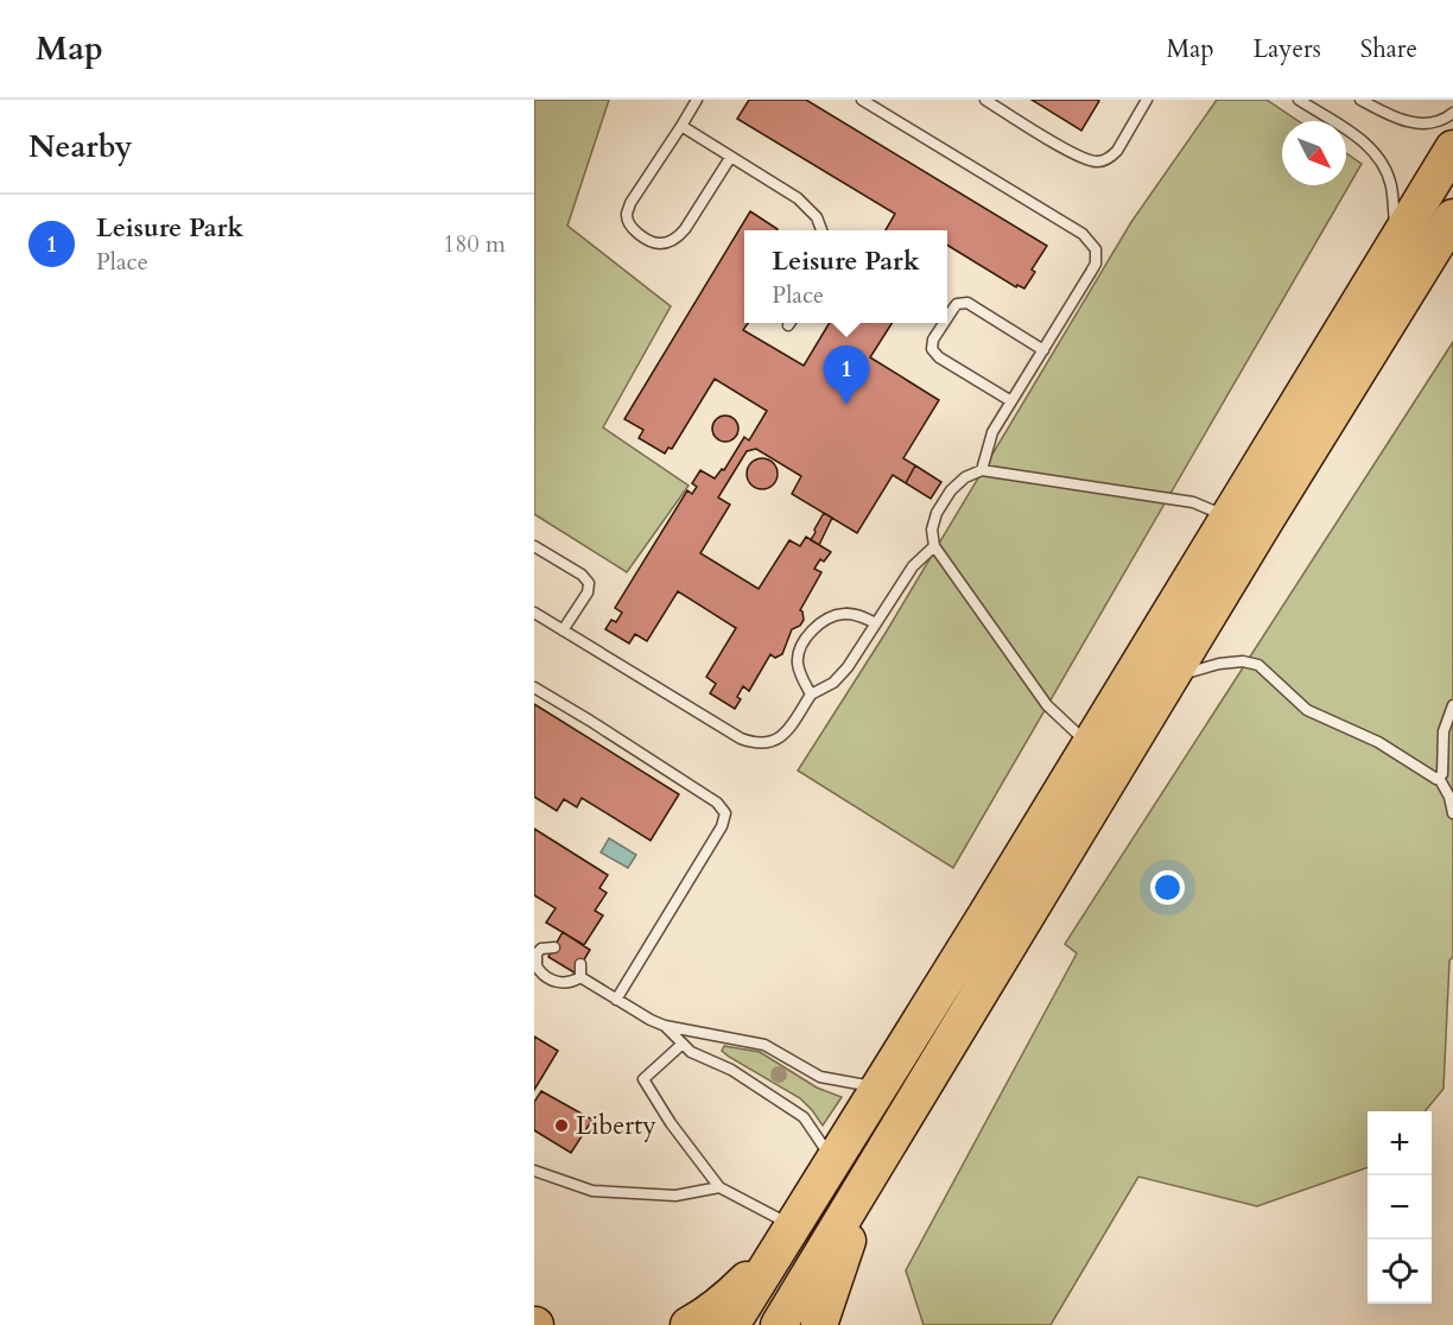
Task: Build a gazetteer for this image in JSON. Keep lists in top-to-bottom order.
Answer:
{
  "places": ["Liberty"],
  "north": "bottom right",
  "page": {
    "header": "Map",
    "nav": ["Map", "Layers", "Share"],
    "heading": "Nearby",
    "list": [
      {
        "mark": "1",
        "name": "Leisure Park",
        "note": "Place",
        "value": "180 m"
      }
    ],
    "popup": ["Leisure Park", "Place"],
    "pins": "1",
    "map_buttons": ["+", "−"]
  }
}
